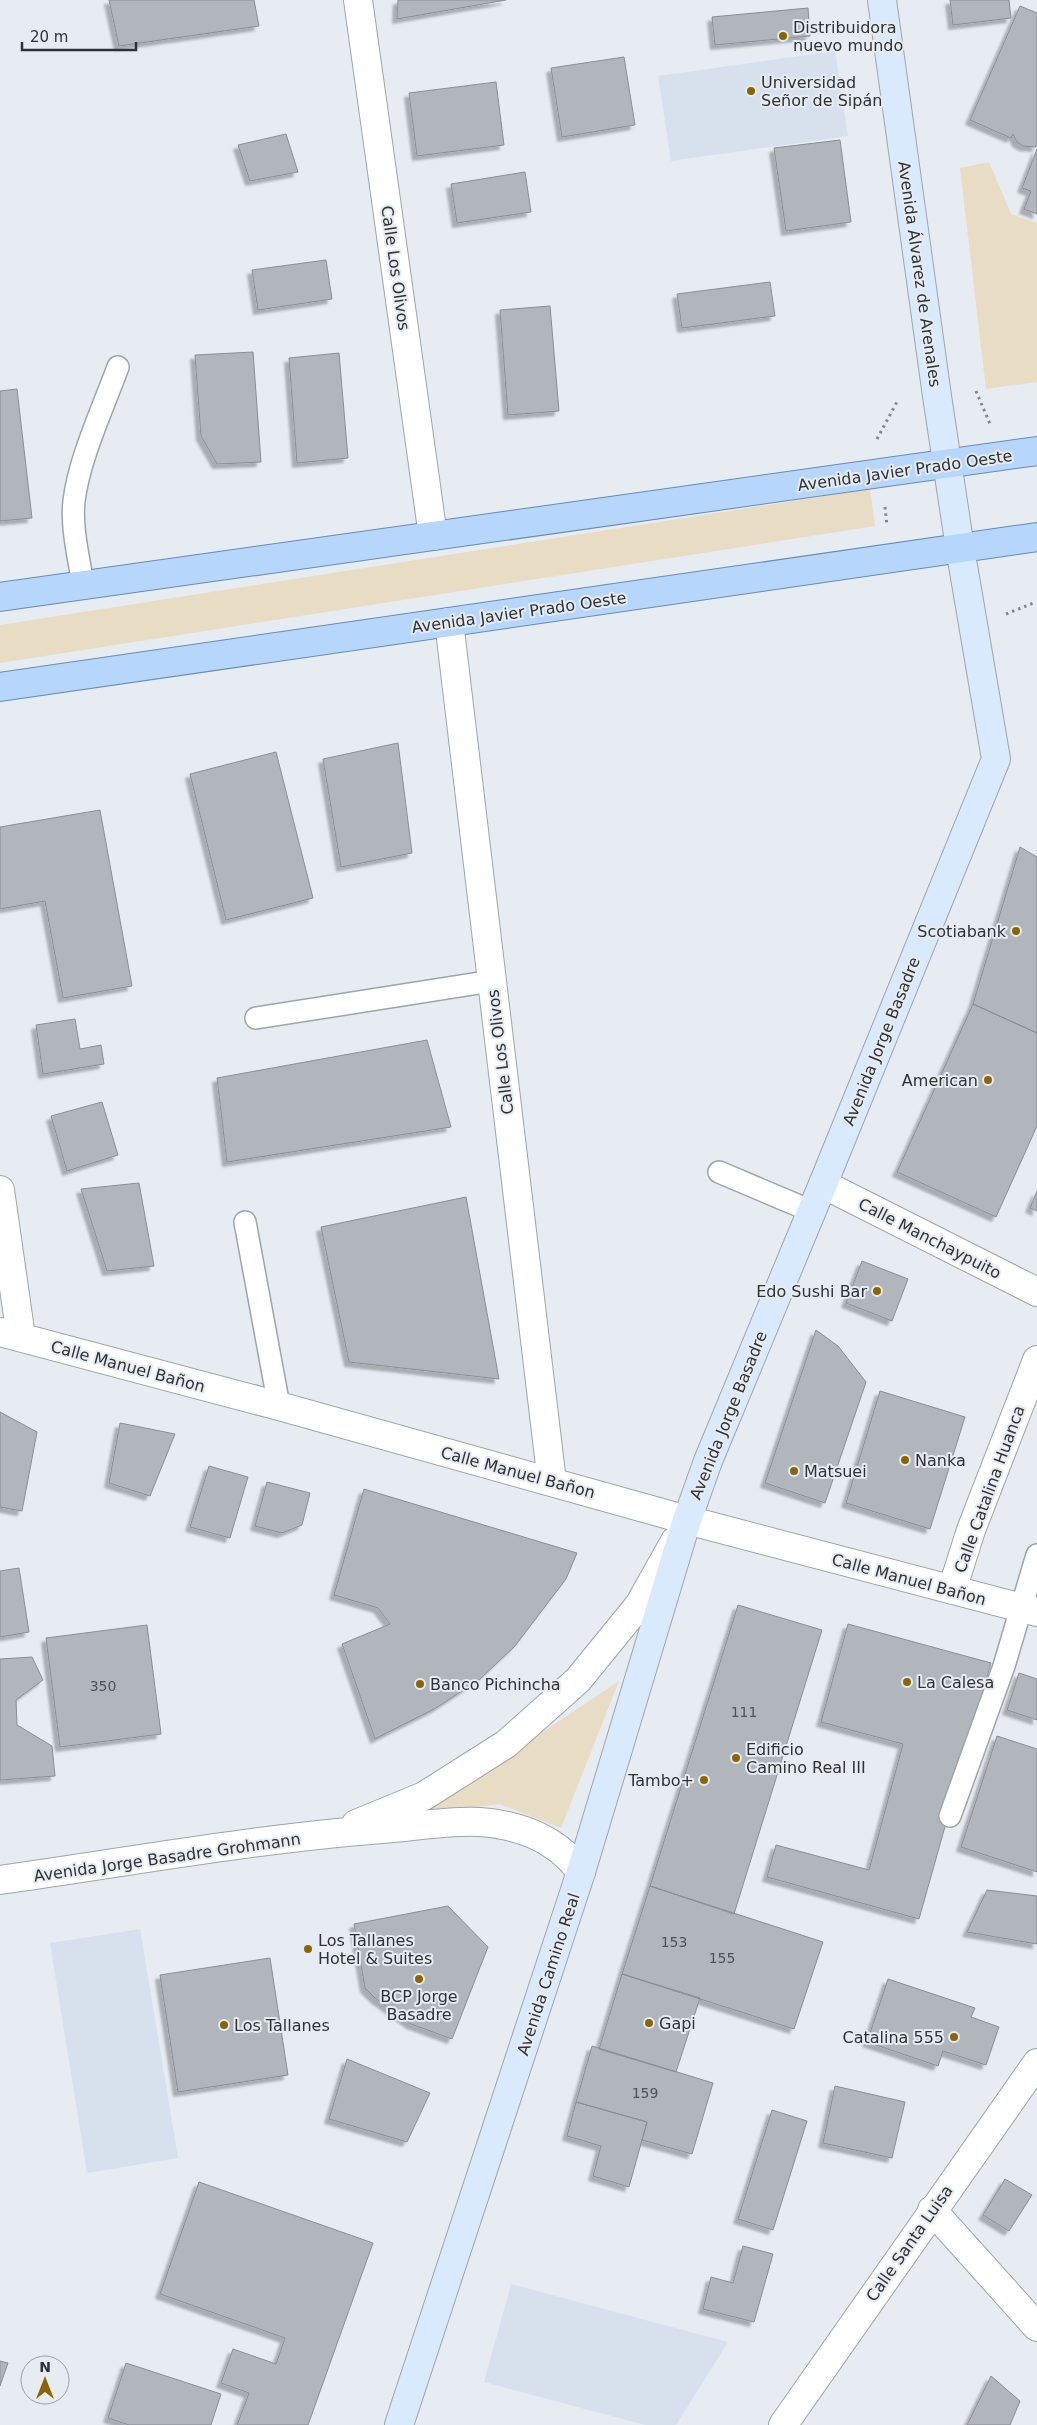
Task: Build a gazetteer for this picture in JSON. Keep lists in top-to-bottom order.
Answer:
{
  "streets": {
    "main road": [
      "Avenida Álvarez de Arenales",
      "Avenida Javier Prado Oeste",
      "Avenida Jorge Basadre",
      "Avenida Camino Real"
    ],
    "street": [
      "Calle Los Olivos",
      "Calle Manchaypuito",
      "Calle Manuel Bañon",
      "Calle Catalina Huanca",
      "Avenida Jorge Basadre Grohmann",
      "Calle Santa Luisa"
    ]
  },
  "crossings": [
    ["Calle Los Olivos", "Avenida Javier Prado Oeste"],
    ["Calle Los Olivos", "Calle Manuel Bañon"],
    ["Avenida Álvarez de Arenales", "Avenida Javier Prado Oeste"],
    ["Avenida Álvarez de Arenales", "Avenida Jorge Basadre"],
    ["Avenida Javier Prado Oeste", "Avenida Jorge Basadre"],
    ["Avenida Jorge Basadre", "Calle Manchaypuito"],
    ["Avenida Jorge Basadre", "Calle Manuel Bañon"],
    ["Avenida Jorge Basadre", "Avenida Jorge Basadre Grohmann"],
    ["Avenida Jorge Basadre", "Avenida Camino Real"],
    ["Calle Manuel Bañon", "Calle Catalina Huanca"],
    ["Calle Manuel Bañon", "Avenida Jorge Basadre Grohmann"],
    ["Calle Manuel Bañon", "Avenida Camino Real"],
    ["Avenida Jorge Basadre Grohmann", "Avenida Camino Real"]
  ],
  "places": [
    "Distribuidora nuevo mundo",
    "Universidad Señor de Sipán",
    "Scotiabank",
    "American",
    "Edo Sushi Bar",
    "Nanka",
    "Matsuei",
    "La Calesa",
    "Banco Pichincha",
    "Edificio Camino Real III",
    "Tambo+",
    "Los Tallanes Hotel & Suites",
    "BCP Jorge Basadre",
    "Gapi",
    "Los Tallanes",
    "Catalina 555"
  ],
  "house_numbers": [
    "350",
    "111",
    "153",
    "155",
    "159"
  ],
  "scale_bar": "20 m",
  "north": "top"
}
